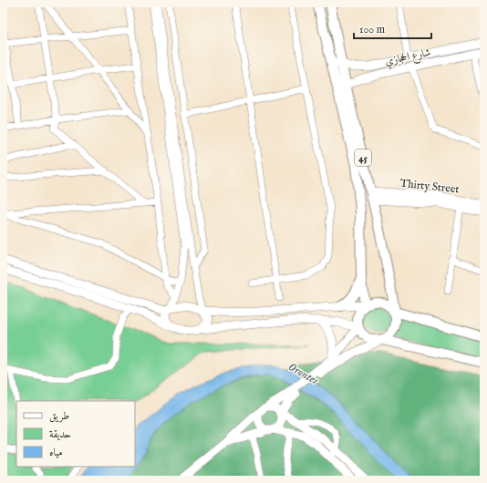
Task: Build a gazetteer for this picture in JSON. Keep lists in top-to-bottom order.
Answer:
{
  "streets": {
    "highway": ["45"],
    "main road": ["شارع الحجازي", "Thirty Street"]
  },
  "crossings": [
    ["شارع الحجازي", "45"],
    ["45", "Thirty Street"]
  ],
  "water": ["Orontes"],
  "legend": ["طريق", "حديقة", "مياه"],
  "scale_bar": "100 m"
}
